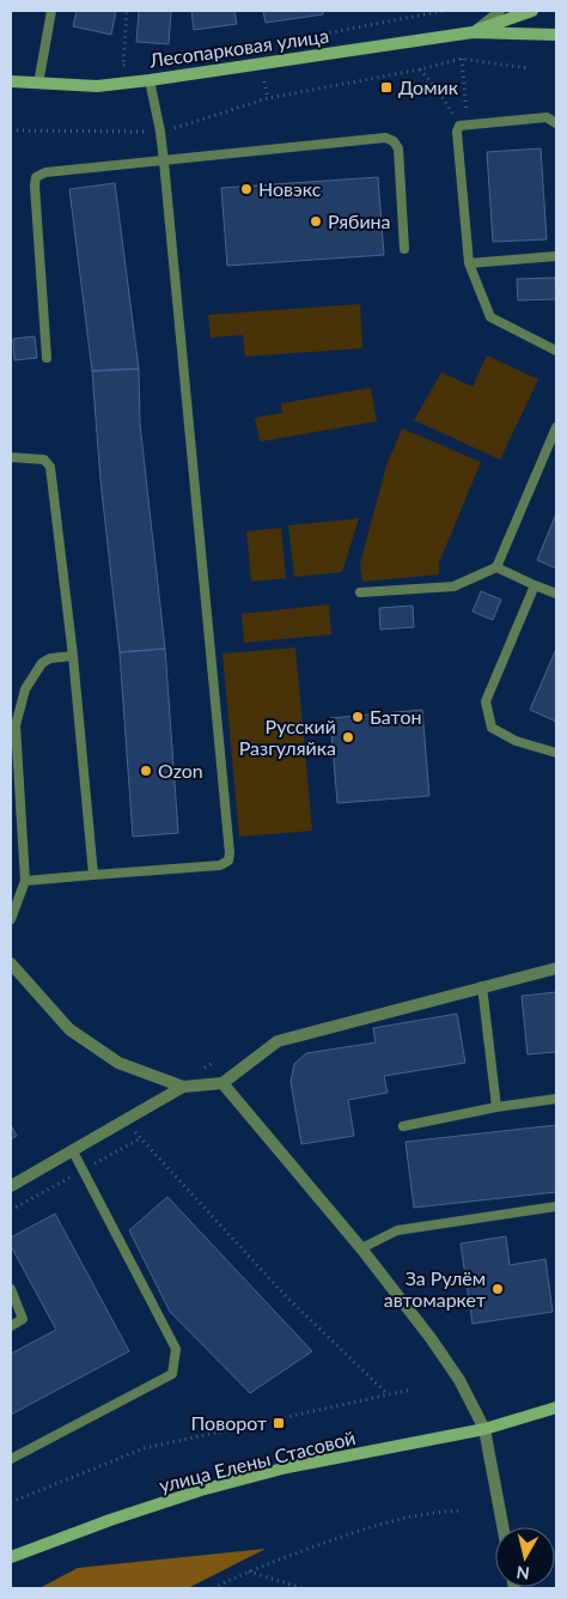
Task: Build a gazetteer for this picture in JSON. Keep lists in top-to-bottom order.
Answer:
{
  "streets": {
    "main road": ["Лесопарковая улица", "улица Елены Стасовой"]
  },
  "places": {
    "transit": ["Домик", "Поворот"],
    "other": [
      "Новэкс",
      "Рябина",
      "Батон",
      "Русский Разгуляйка",
      "Ozon",
      "За Рулём автомаркет"
    ]
  },
  "north": "bottom"
}
